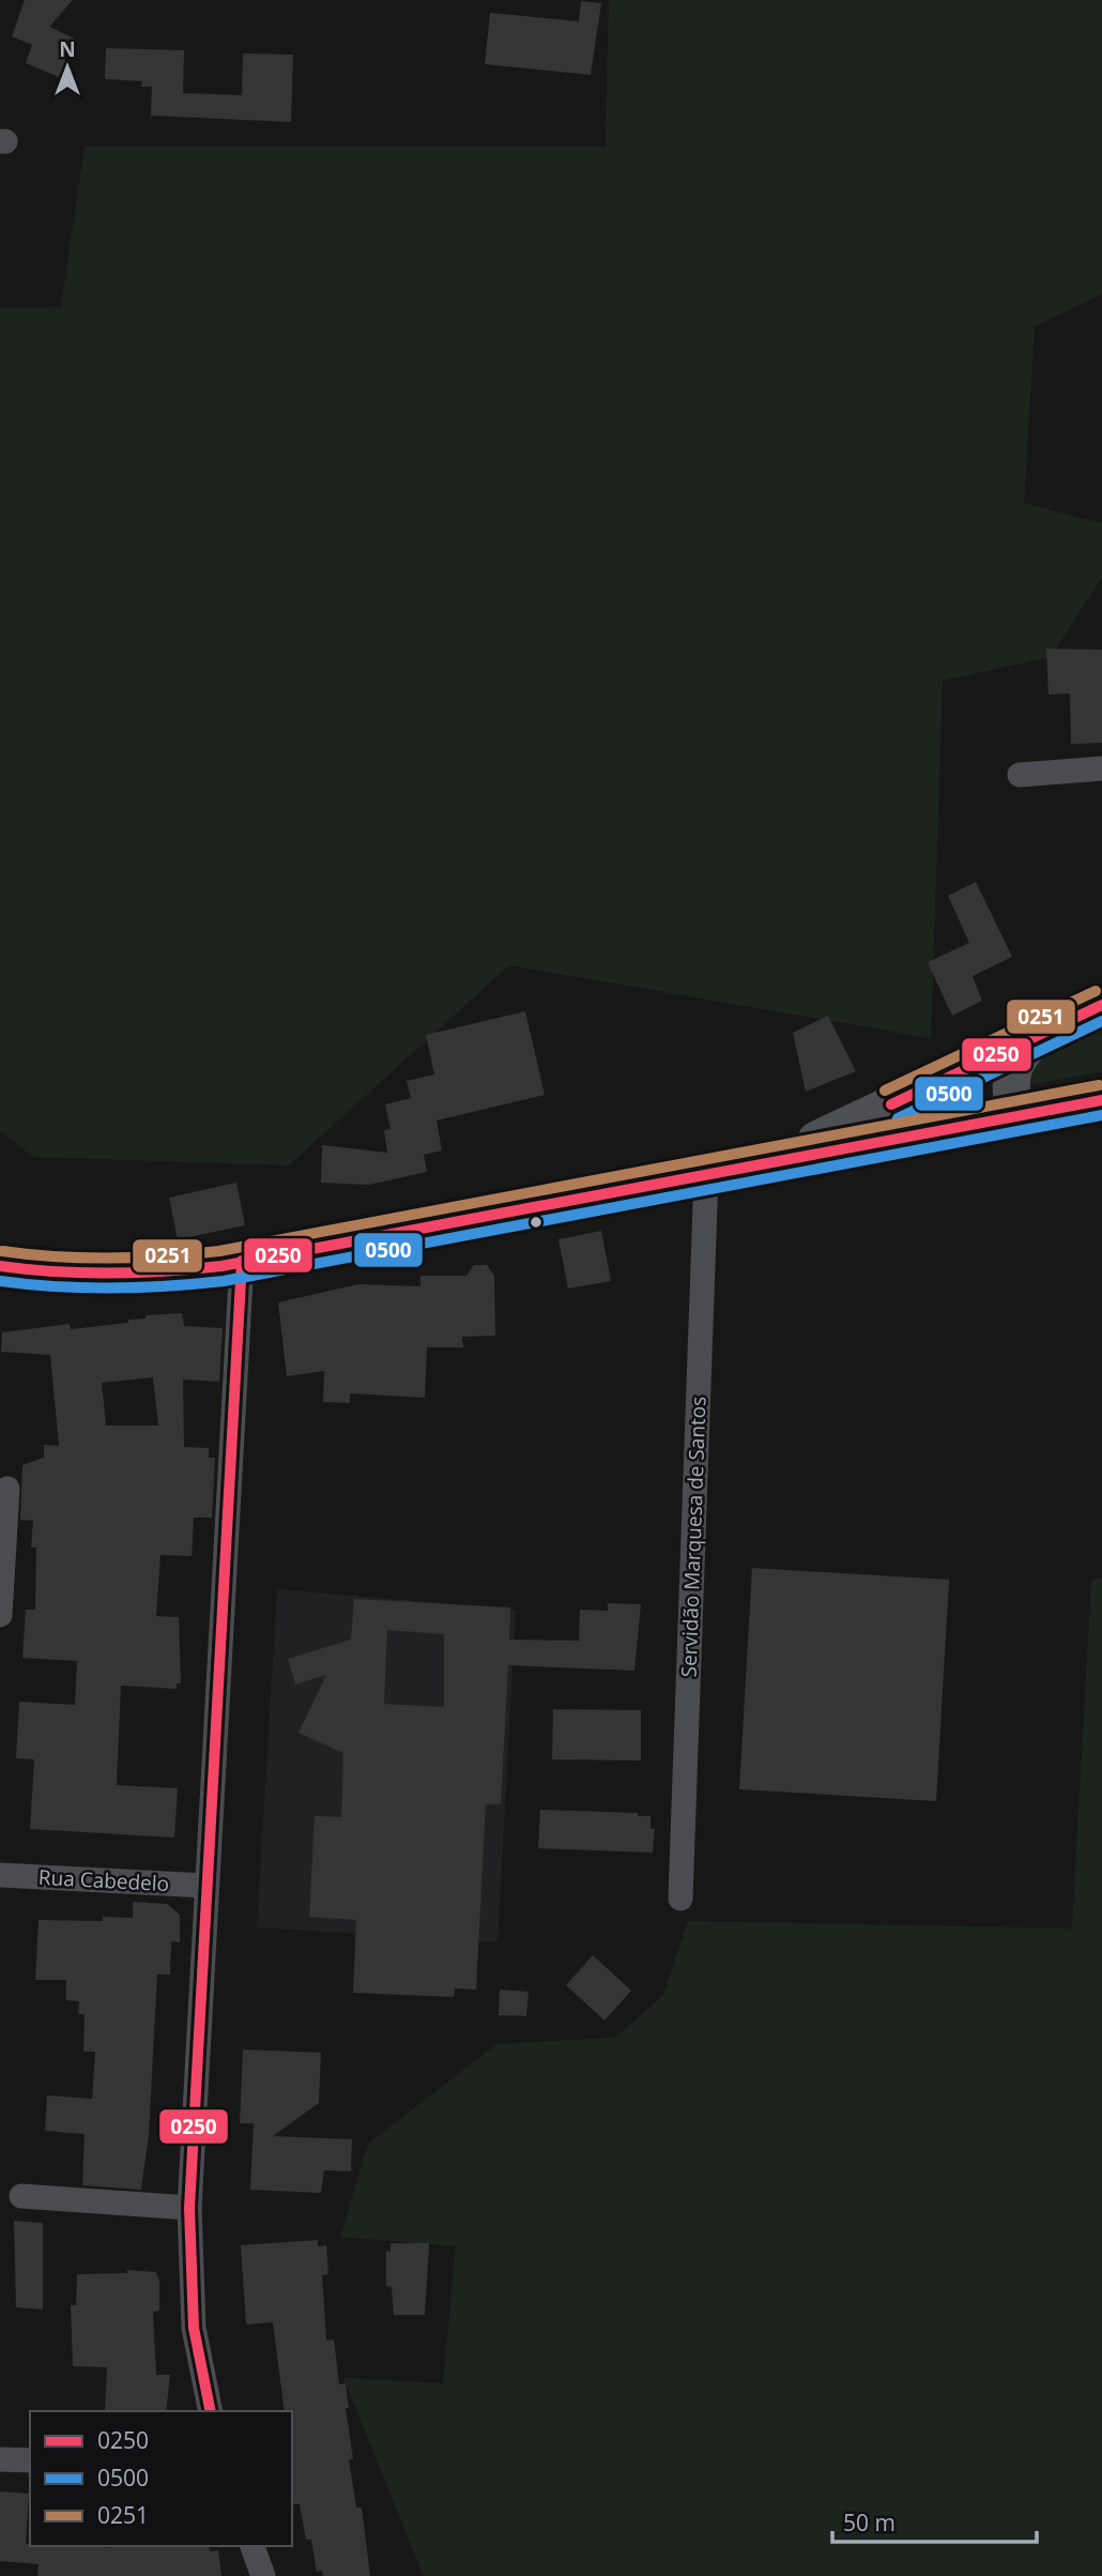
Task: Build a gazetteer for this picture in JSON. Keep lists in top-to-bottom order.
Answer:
{
  "streets": {
    "street": ["Servidão Marquesa de Santos", "Rua Cabedelo"]
  },
  "lines": ["transit line 0251", "transit line 0250", "transit line 0500"],
  "legend": ["0250", "0500", "0251"],
  "scale_bar": "50 m",
  "north": "top"
}
